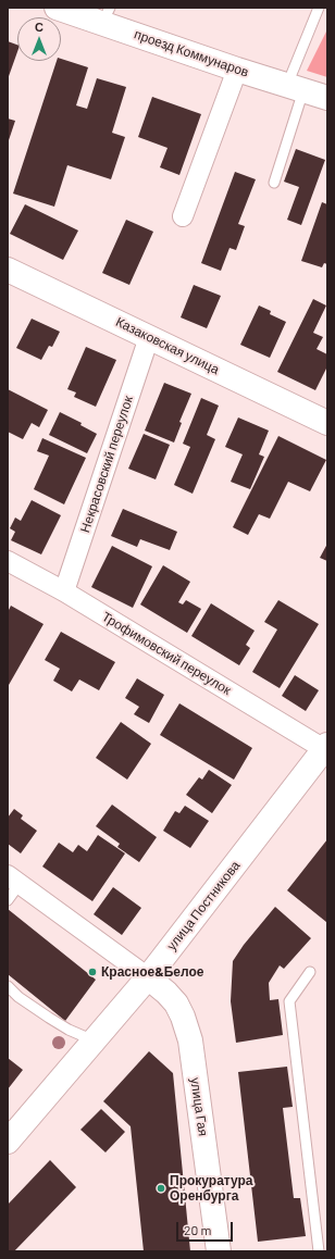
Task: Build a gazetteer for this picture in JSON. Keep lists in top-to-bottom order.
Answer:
{
  "streets": {
    "street": [
      "проезд Коммунаров",
      "Казаковская улица",
      "Некрасовский переулок",
      "Трофимовский переулок",
      "улица Постникова",
      "улица Гая"
    ]
  },
  "crossings": [
    ["Казаковская улица", "Некрасовский переулок"],
    ["Некрасовский переулок", "Трофимовский переулок"],
    ["Трофимовский переулок", "улица Постникова"],
    ["улица Постникова", "улица Гая"]
  ],
  "places": ["Красное&Белое", "Прокуратура Оренбурга"],
  "scale_bar": "20 m",
  "north": "top"
}
